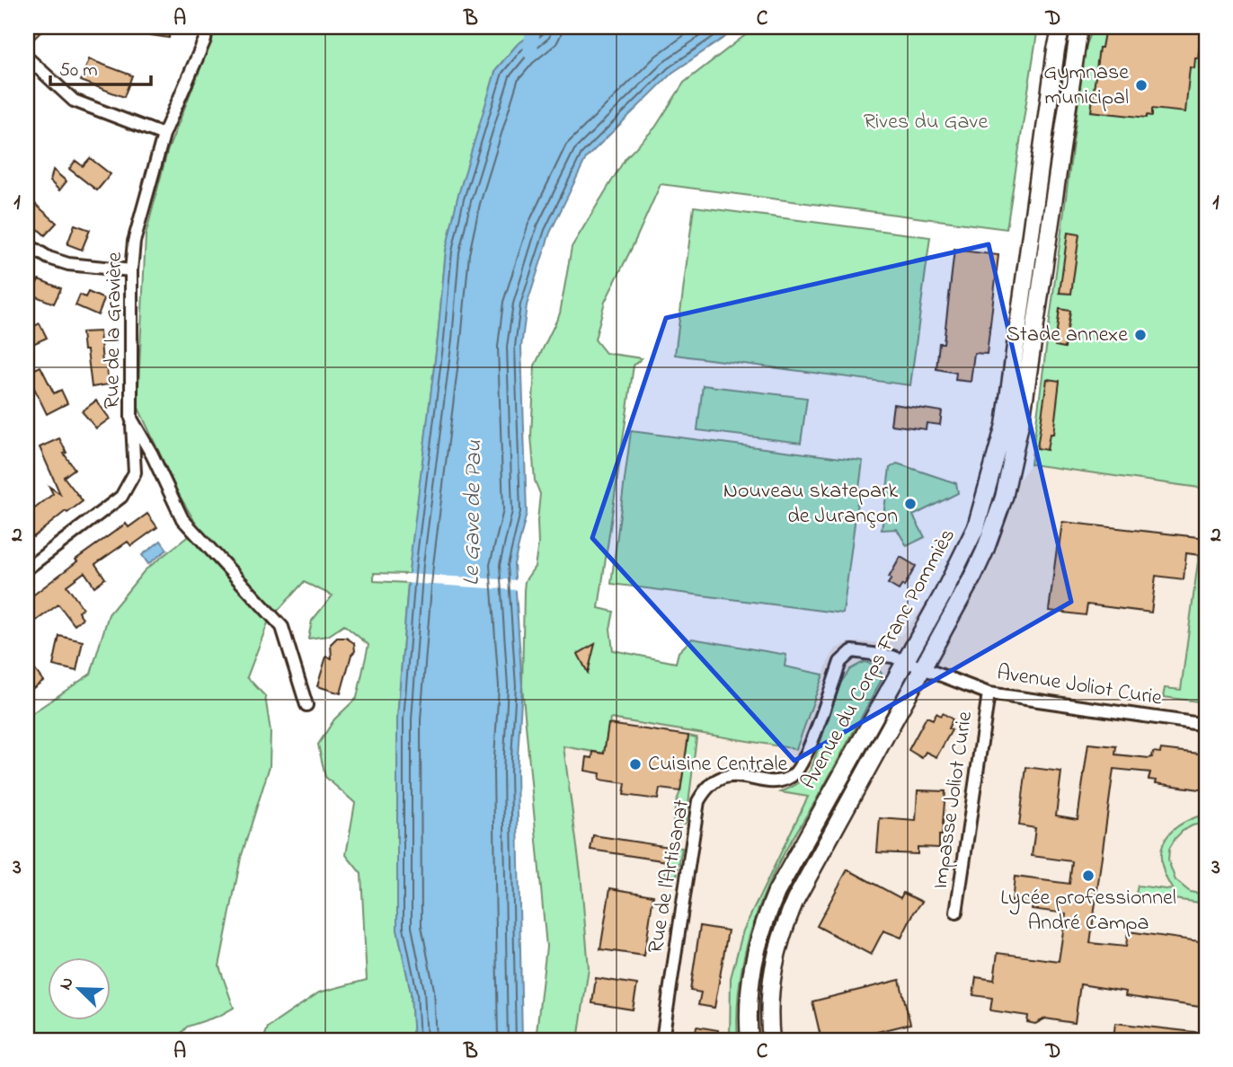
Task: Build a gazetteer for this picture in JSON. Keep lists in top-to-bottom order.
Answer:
{
  "streets": {
    "main road": ["Avenue du Corps Franc Pommiès"],
    "street": [
      "Rue de la Gravière",
      "Avenue Joliot Curie",
      "Impasse Joliot Curie",
      "Rue de l'Artisanat"
    ]
  },
  "crossings": [
    ["Avenue du Corps Franc Pommiès", "Avenue Joliot Curie"],
    ["Avenue du Corps Franc Pommiès", "Rue de l'Artisanat"],
    ["Avenue Joliot Curie", "Impasse Joliot Curie"],
    ["Avenue Joliot Curie", "Rue de l'Artisanat"]
  ],
  "water": ["Le Gave de Pau"],
  "parks": ["Rives du Gave"],
  "places": [
    "Gymnase municipal",
    "Stade annexe",
    "Nouveau skatepark de Jurançon",
    "Cuisine Centrale",
    "Lycée professionnel André Campa"
  ],
  "scale_bar": "50 m",
  "north": "top left",
  "grid": {
    "columns": [
      "A",
      "B",
      "C",
      "D"
    ],
    "rows": ["1", "2", "3"]
  }
}
